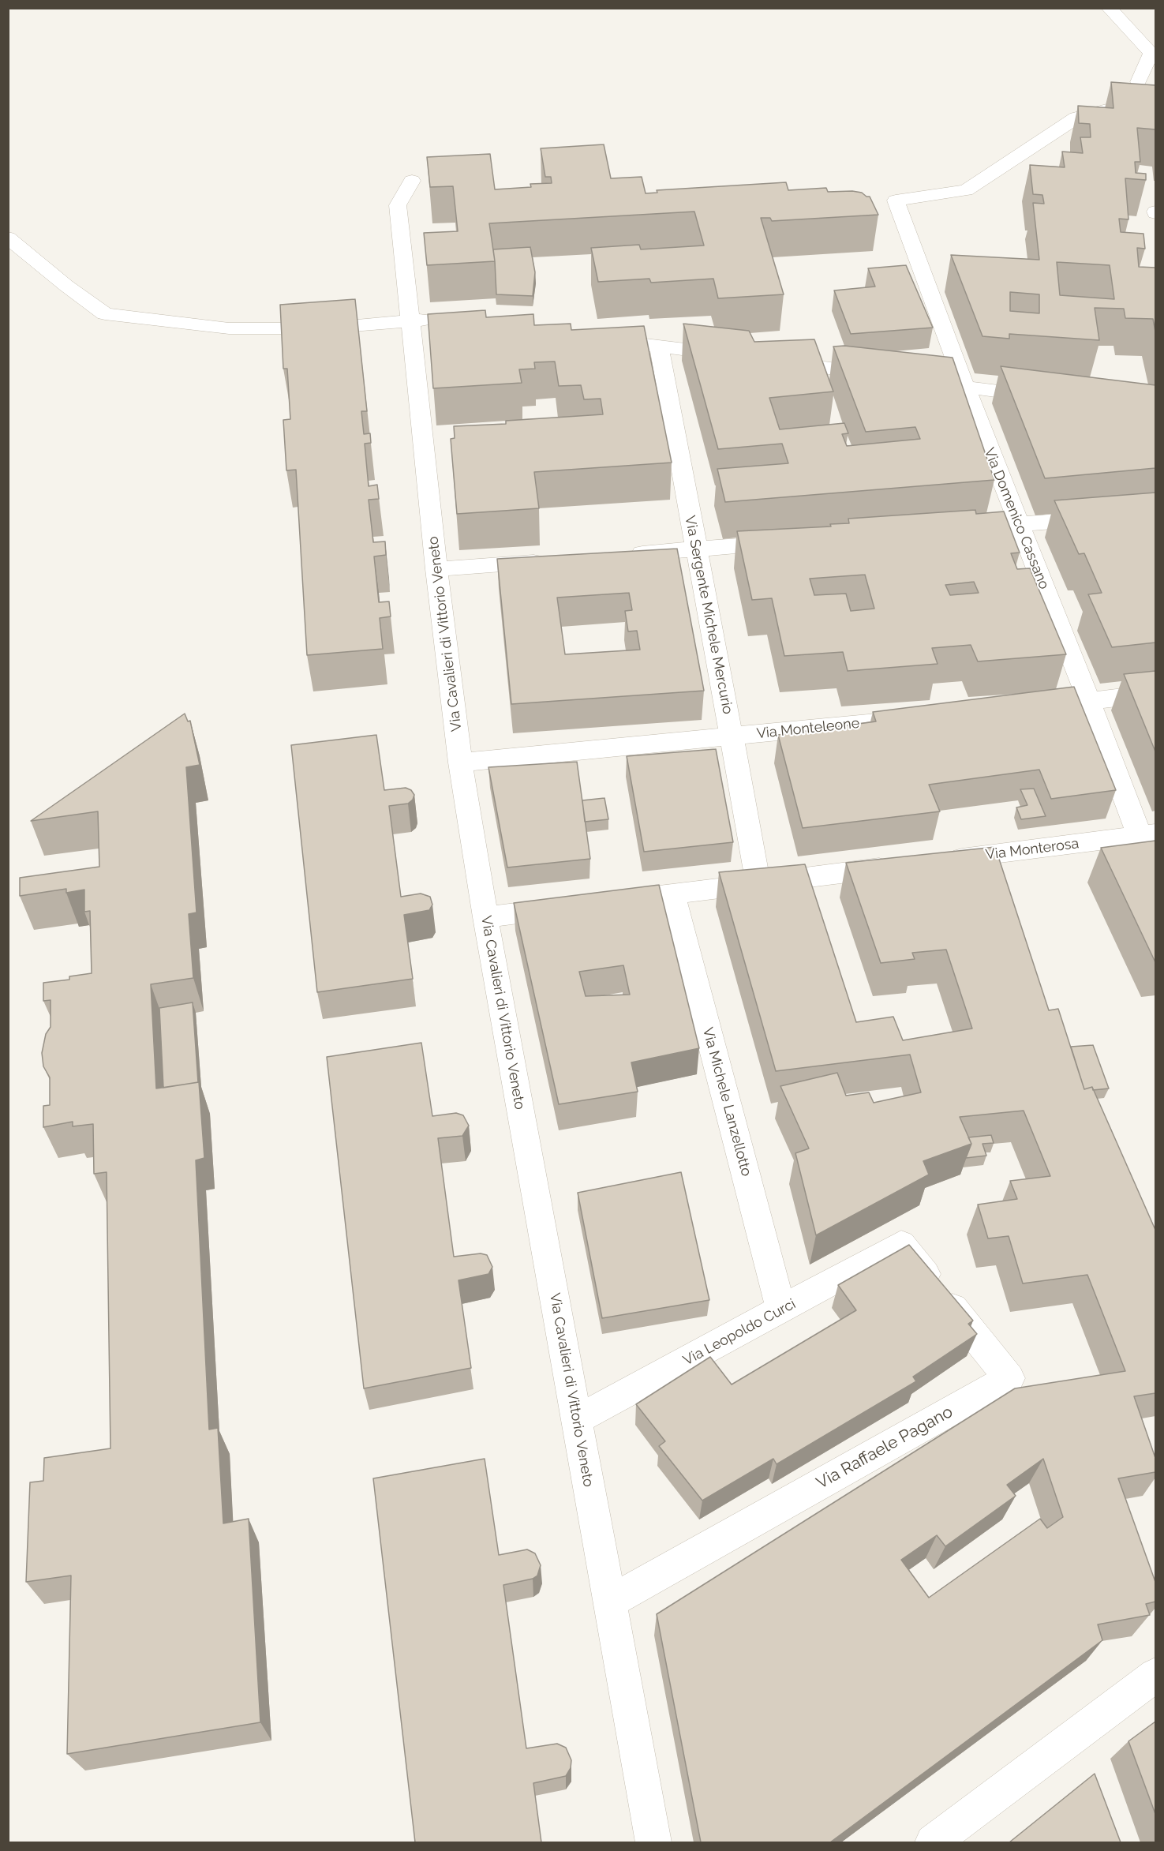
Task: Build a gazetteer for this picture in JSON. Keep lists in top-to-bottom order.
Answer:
{
  "streets": {
    "street": [
      "Via Domenico Cassano",
      "Via Sergente Michele Mercurio",
      "Via Cavalieri di Vittorio Veneto",
      "Via Monteleone",
      "Via Monterosa",
      "Via Michele Lanzellotto",
      "Via Leopoldo Curci",
      "Via Raffaele Pagano"
    ]
  },
  "crossings": [
    ["Via Domenico Cassano", "Via Monterosa"],
    ["Via Sergente Michele Mercurio", "Via Monteleone"],
    ["Via Cavalieri di Vittorio Veneto", "Via Monteleone"],
    ["Via Cavalieri di Vittorio Veneto", "Via Leopoldo Curci"],
    ["Via Cavalieri di Vittorio Veneto", "Via Raffaele Pagano"],
    ["Via Michele Lanzellotto", "Via Leopoldo Curci"],
    ["Via Leopoldo Curci", "Via Raffaele Pagano"]
  ]
}
